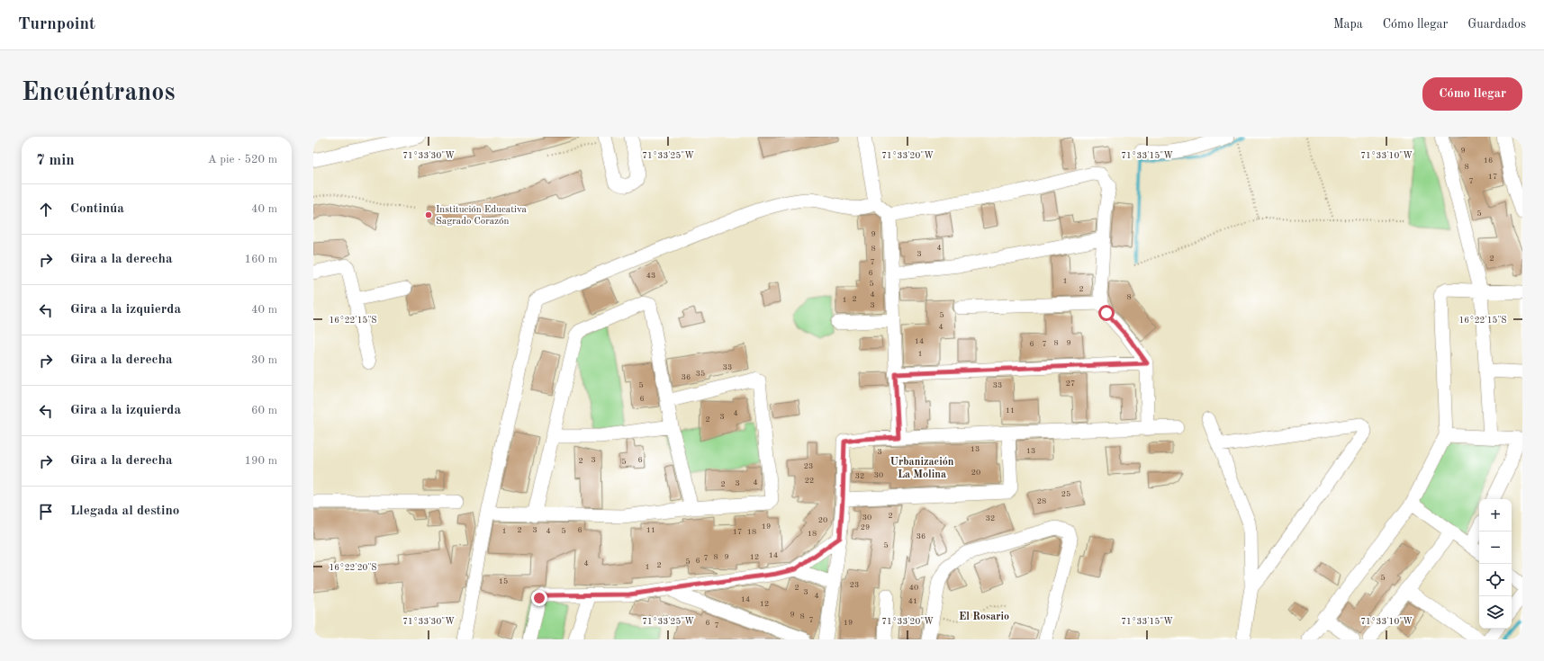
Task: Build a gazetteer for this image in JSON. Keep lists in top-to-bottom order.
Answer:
{
  "districts": ["Urbanización La Molina", "El Rosario"],
  "places": ["Institución Educativa Sagrado Corazón"],
  "house_numbers": [
    "9",
    "16",
    "8",
    "17",
    "7",
    "5",
    "9",
    "4",
    "8",
    "3",
    "2",
    "7",
    "6",
    "43",
    "1",
    "5",
    "2",
    "4",
    "8",
    "2",
    "1",
    "3",
    "5",
    "4",
    "14",
    "8",
    "9",
    "6",
    "7",
    "1",
    "33",
    "35",
    "36",
    "27",
    "5",
    "33",
    "6",
    "11",
    "4",
    "3",
    "2",
    "13",
    "13",
    "3",
    "3",
    "6",
    "2",
    "5",
    "23",
    "20",
    "30",
    "32",
    "22",
    "4",
    "3",
    "2",
    "25",
    "28",
    "2",
    "30",
    "32",
    "20",
    "19",
    "29",
    "2",
    "3",
    "6",
    "11",
    "1",
    "4",
    "5",
    "17",
    "18",
    "18",
    "36",
    "5",
    "14",
    "8",
    "9",
    "12",
    "7",
    "6",
    "5",
    "4",
    "2",
    "1",
    "5",
    "15",
    "23",
    "2",
    "40",
    "3",
    "4",
    "14",
    "41",
    "12",
    "9",
    "8",
    "7",
    "6",
    "19",
    "7"
  ],
  "page": {
    "header": "Turnpoint",
    "nav": ["Mapa", "Cómo llegar", "Guardados"],
    "buttons": "Cómo llegar",
    "title": "Encuéntranos",
    "heading": ["7 min", "A pie · 520 m"],
    "list": [
      ["Continúa", "40 m"],
      ["Gira a la derecha", "160 m"],
      ["Gira a la izquierda", "40 m"],
      ["Gira a la derecha", "30 m"],
      ["Gira a la izquierda", "60 m"],
      ["Gira a la derecha", "190 m"],
      "Llegada al destino"
    ],
    "map_buttons": ["+", "−"]
  },
  "coordinates": [
    "71°33'30\"W",
    "71°33'25\"W",
    "71°33'20\"W",
    "71°33'15\"W",
    "71°33'10\"W",
    "16°22'15\"S",
    "16°22'20\"S"
  ]
}
